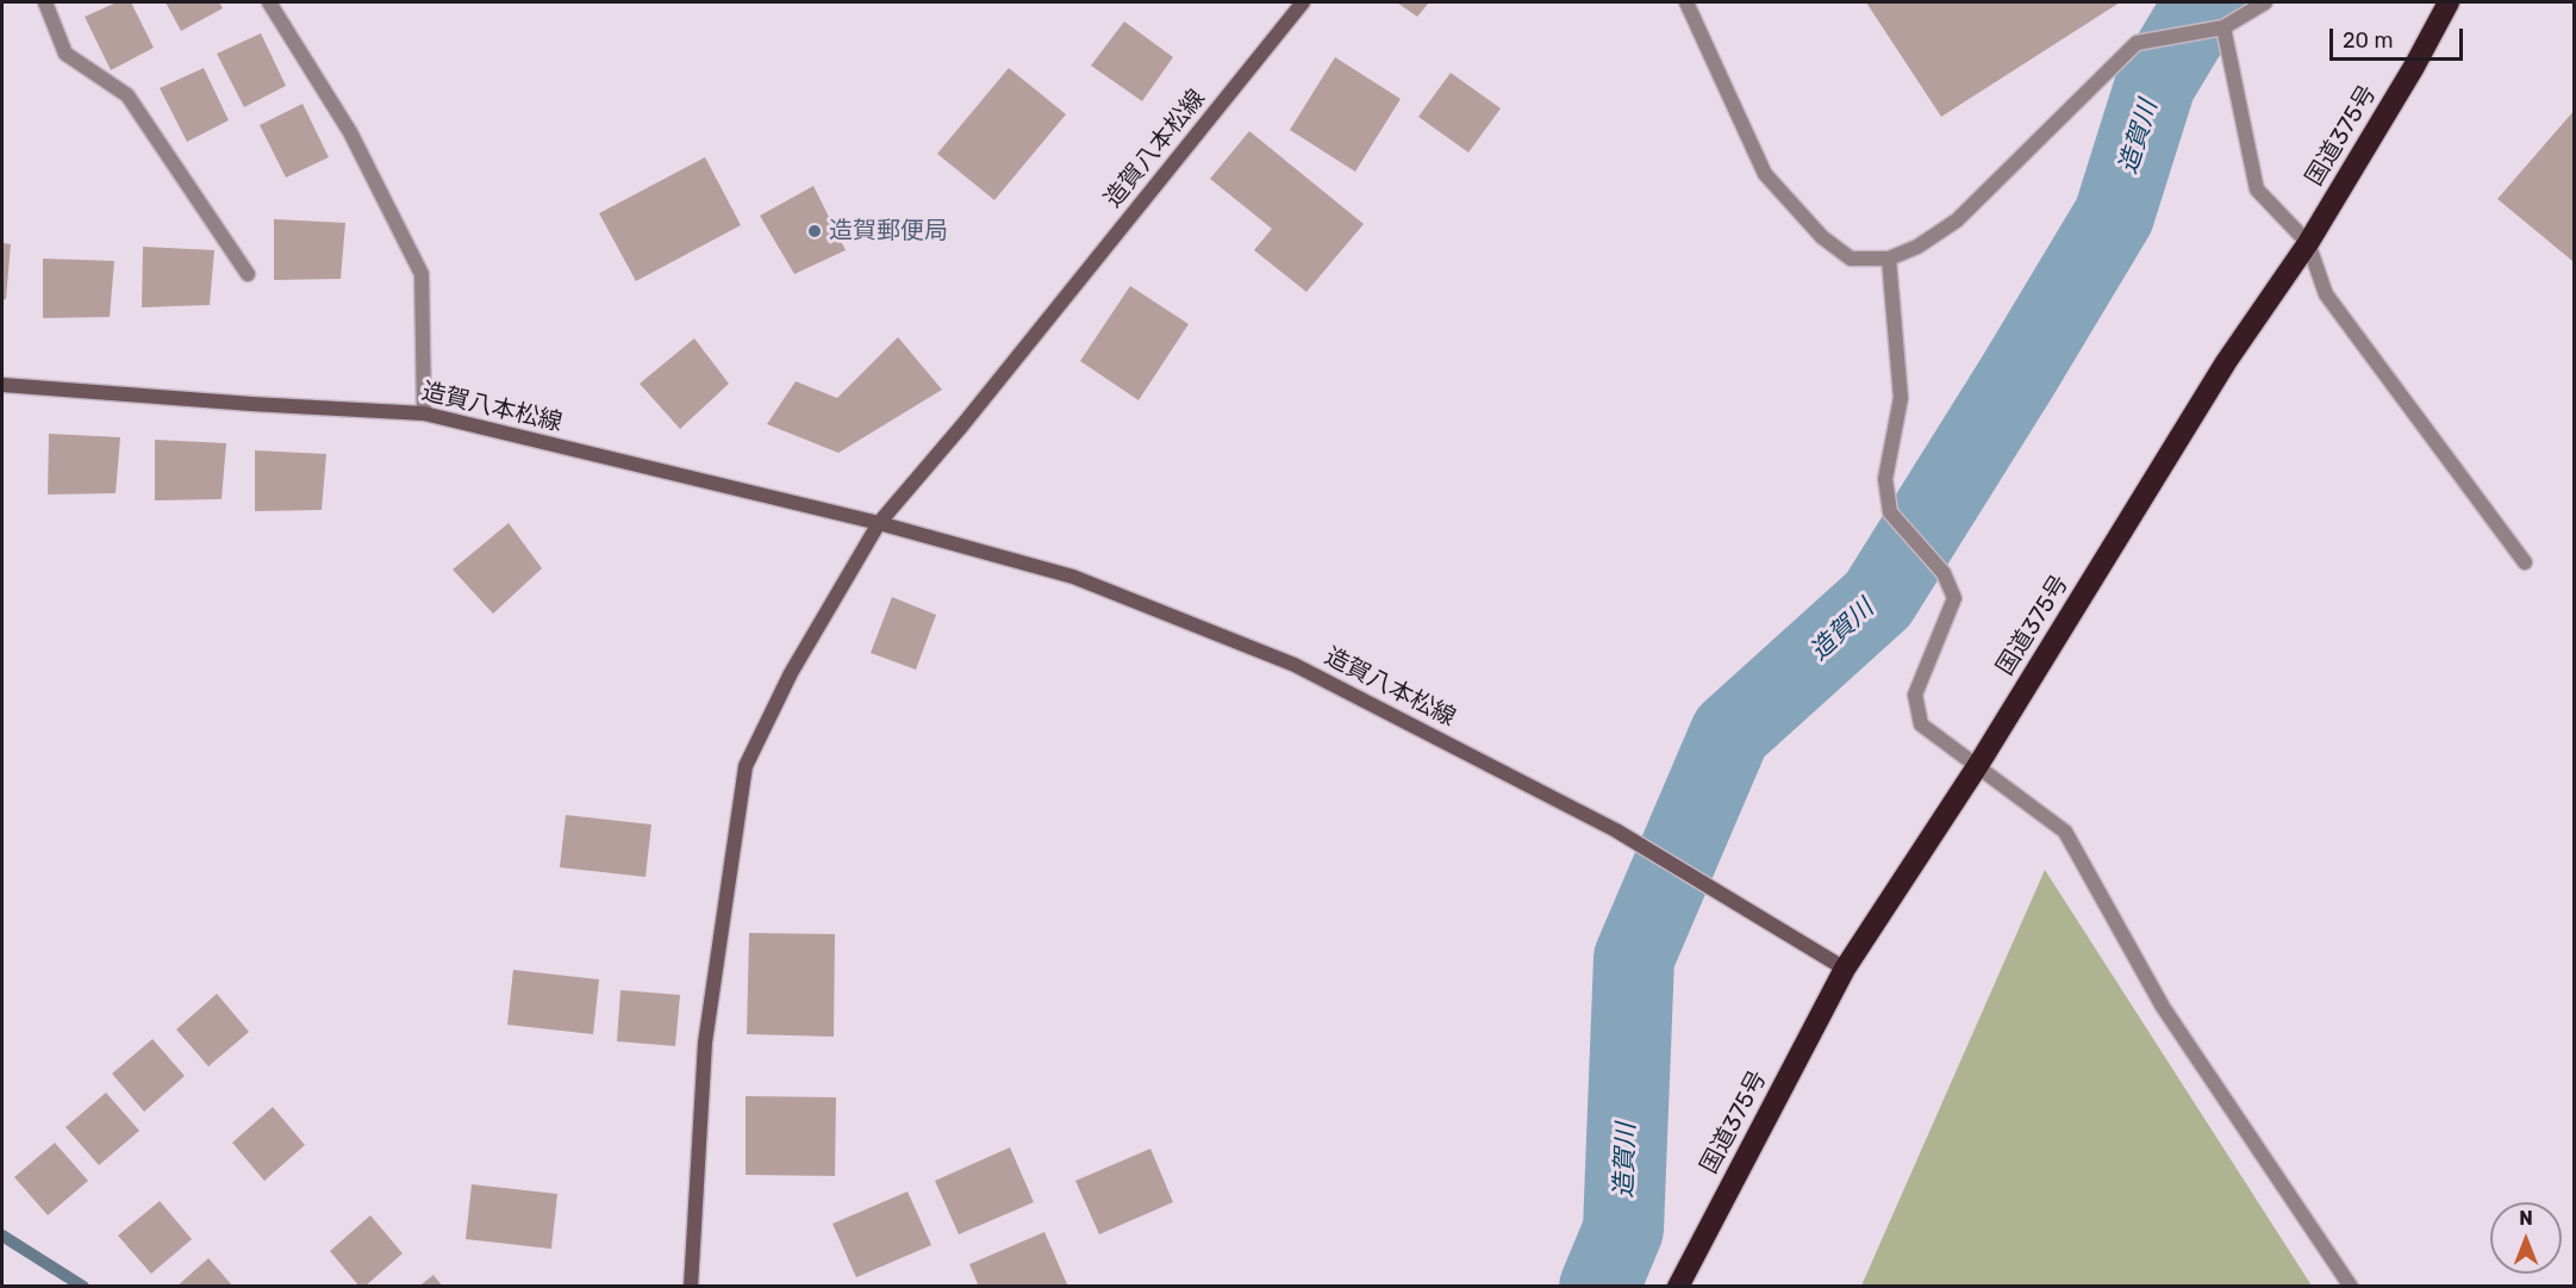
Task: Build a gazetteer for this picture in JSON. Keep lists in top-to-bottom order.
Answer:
{
  "streets": {
    "highway": ["国道375号"],
    "main road": ["造賀八本松線"]
  },
  "crossings": [
    ["国道375号", "造賀八本松線"]
  ],
  "water": ["造賀川"],
  "places": ["造賀郵便局"],
  "scale_bar": "20 m",
  "north": "top"
}
